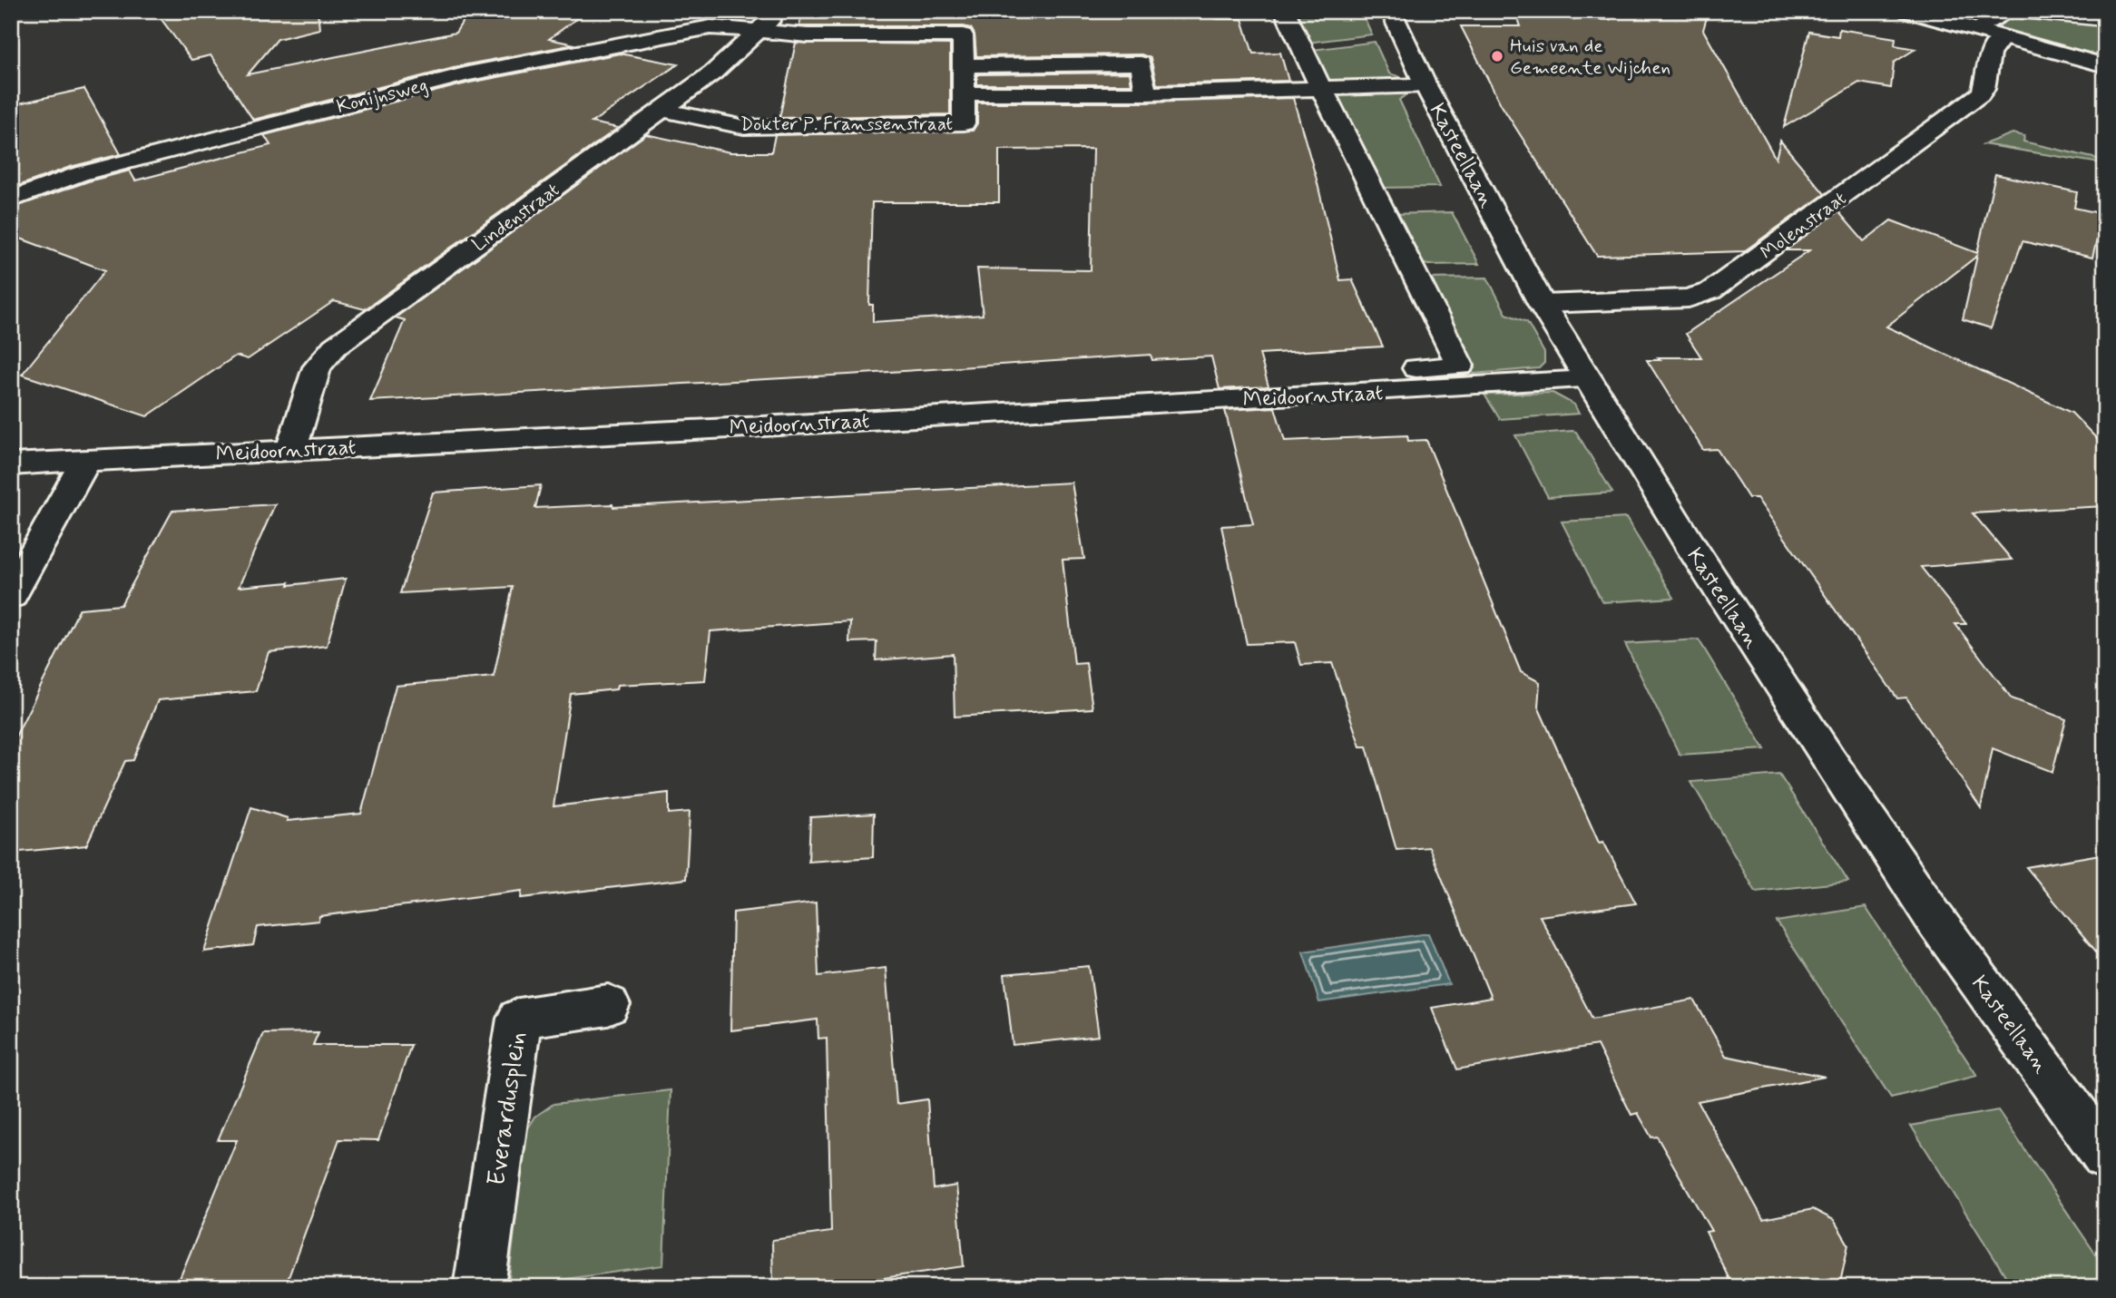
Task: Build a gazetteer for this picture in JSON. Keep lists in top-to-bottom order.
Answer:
{
  "streets": {
    "street": [
      "Konijnsweg",
      "Dokter P. Franssenstraat",
      "Kasteellaan",
      "Lindenstraat",
      "Molenstraat",
      "Meidoornstraat",
      "Everardusplein"
    ]
  },
  "crossings": [
    ["Konijnsweg", "Dokter P. Franssenstraat"],
    ["Konijnsweg", "Lindenstraat"],
    ["Dokter P. Franssenstraat", "Kasteellaan"],
    ["Dokter P. Franssenstraat", "Lindenstraat"],
    ["Kasteellaan", "Molenstraat"],
    ["Kasteellaan", "Meidoornstraat"],
    ["Lindenstraat", "Meidoornstraat"]
  ],
  "places": ["Huis van de Gemeente Wijchen"]
}
